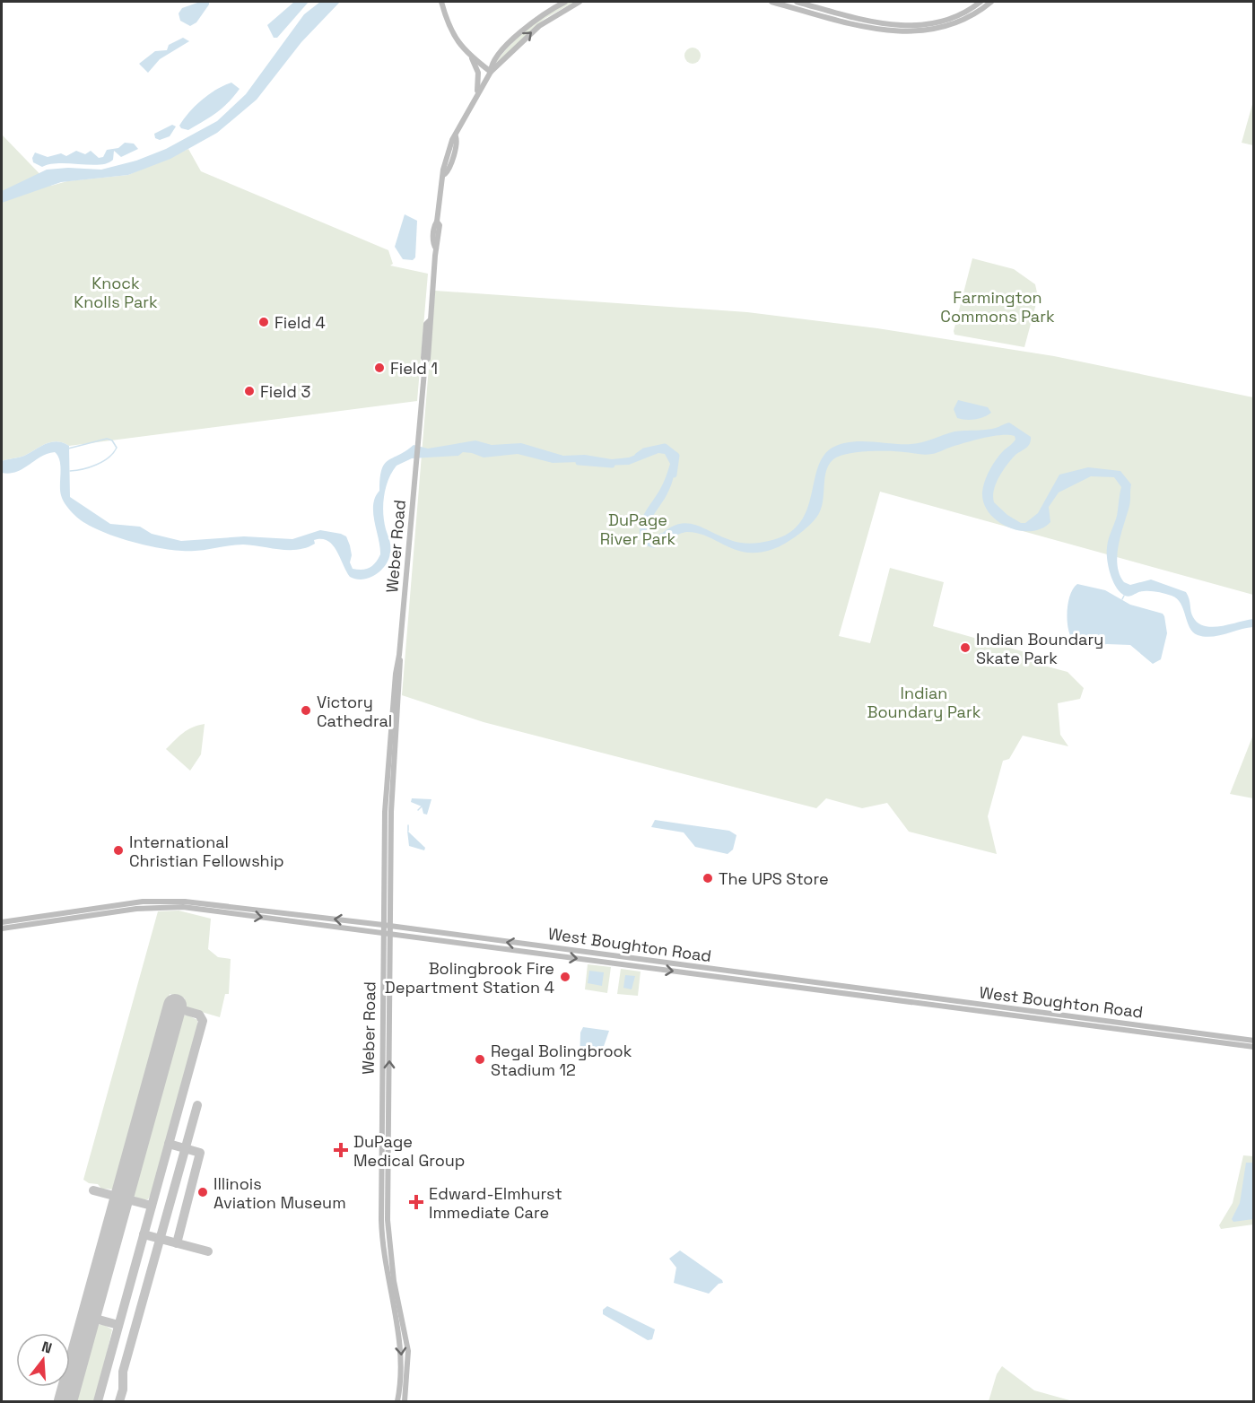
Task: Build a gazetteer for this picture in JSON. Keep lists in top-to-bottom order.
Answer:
{
  "streets": {
    "main road": ["Weber Road", "West Boughton Road"]
  },
  "crossings": [
    ["Weber Road", "West Boughton Road"]
  ],
  "parks": [
    "Knock Knolls Park",
    "Farmington Commons Park",
    "DuPage River Park",
    "Indian Boundary Park"
  ],
  "places": {
    "other": [
      "Field 4",
      "Field 1",
      "Field 3",
      "Indian Boundary Skate Park",
      "Victory Cathedral",
      "International Christian Fellowship",
      "The UPS Store",
      "Bolingbrook Fire Department Station 4",
      "Regal Bolingbrook Stadium 12",
      "Illinois Aviation Museum"
    ],
    "health": ["DuPage Medical Group", "Edward-Elmhurst Immediate Care"]
  },
  "north": "top"
}
